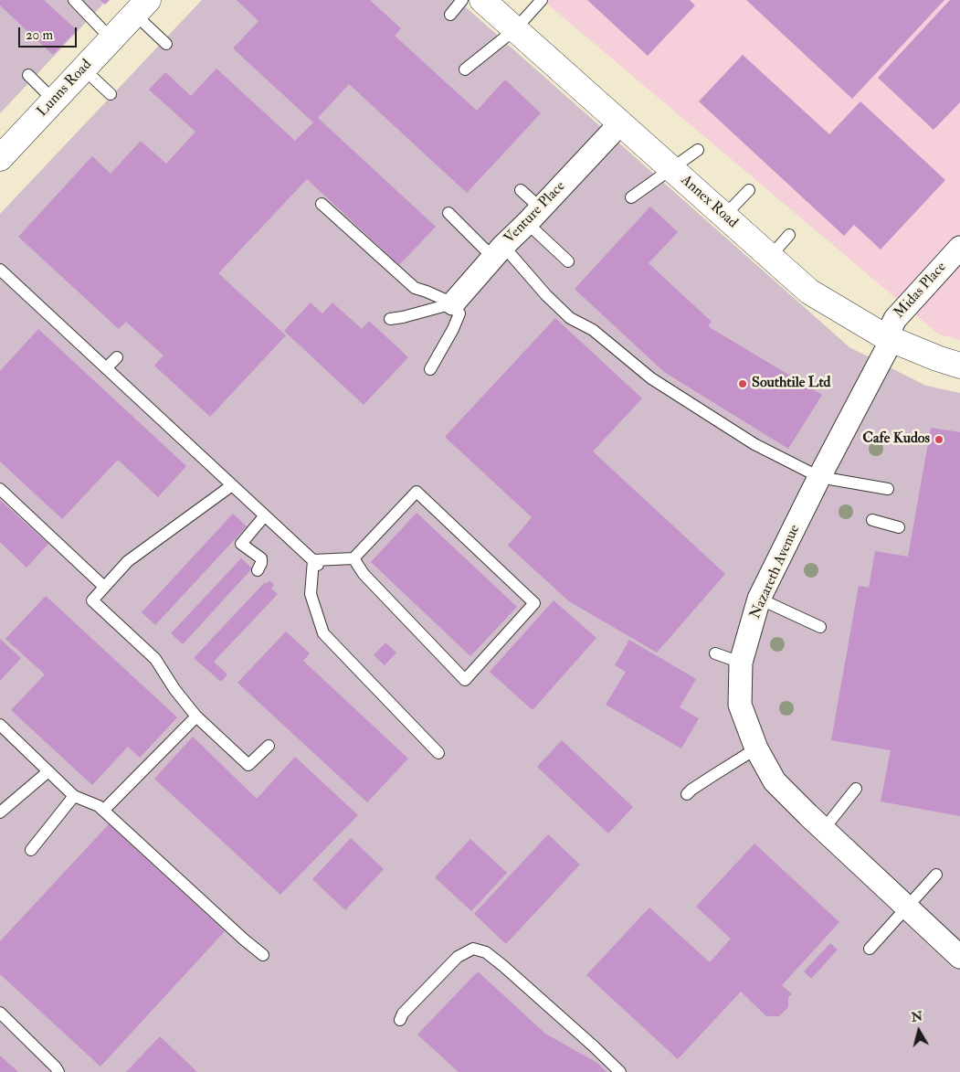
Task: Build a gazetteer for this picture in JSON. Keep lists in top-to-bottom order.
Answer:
{
  "streets": {
    "street": [
      "Lunns Road",
      "Annex Road",
      "Venture Place",
      "Midas Place",
      "Nazareth Avenue"
    ]
  },
  "crossings": [
    ["Annex Road", "Venture Place"],
    ["Annex Road", "Midas Place"],
    ["Annex Road", "Nazareth Avenue"],
    ["Midas Place", "Nazareth Avenue"]
  ],
  "places": ["Southtile Ltd", "Cafe Kudos"],
  "scale_bar": "20 m",
  "north": "top"
}
